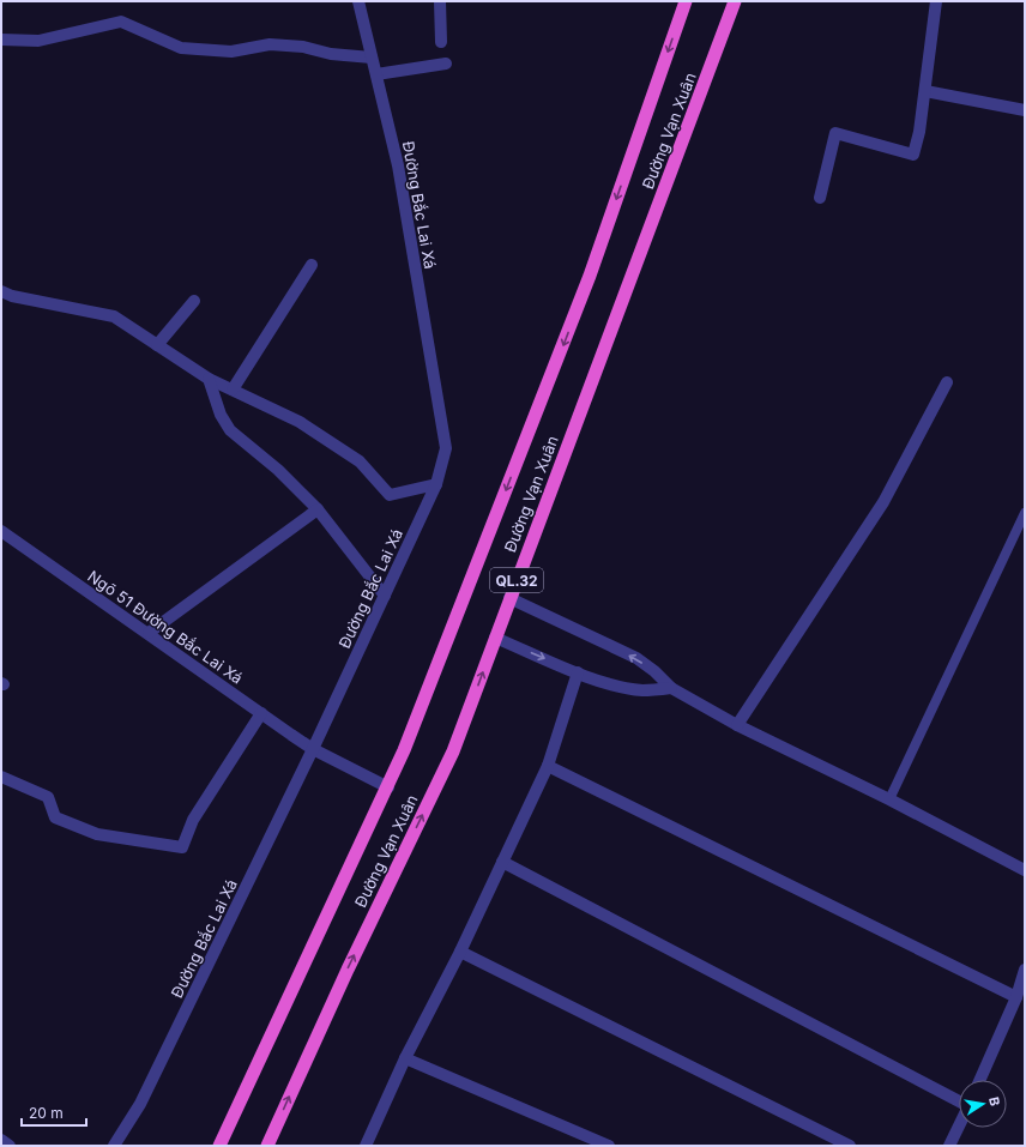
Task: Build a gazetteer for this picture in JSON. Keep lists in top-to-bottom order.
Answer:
{
  "streets": {
    "highway": ["Đường Vạn Xuân", "QL.32"],
    "street": ["Đường Bắc Lai Xá", "Ngõ 51 Đường Bắc Lai Xá"]
  },
  "crossings": [
    ["Đường Vạn Xuân", "Ngõ 51 Đường Bắc Lai Xá"],
    ["Đường Bắc Lai Xá", "Ngõ 51 Đường Bắc Lai Xá"]
  ],
  "scale_bar": "20 m",
  "north": "right"
}
